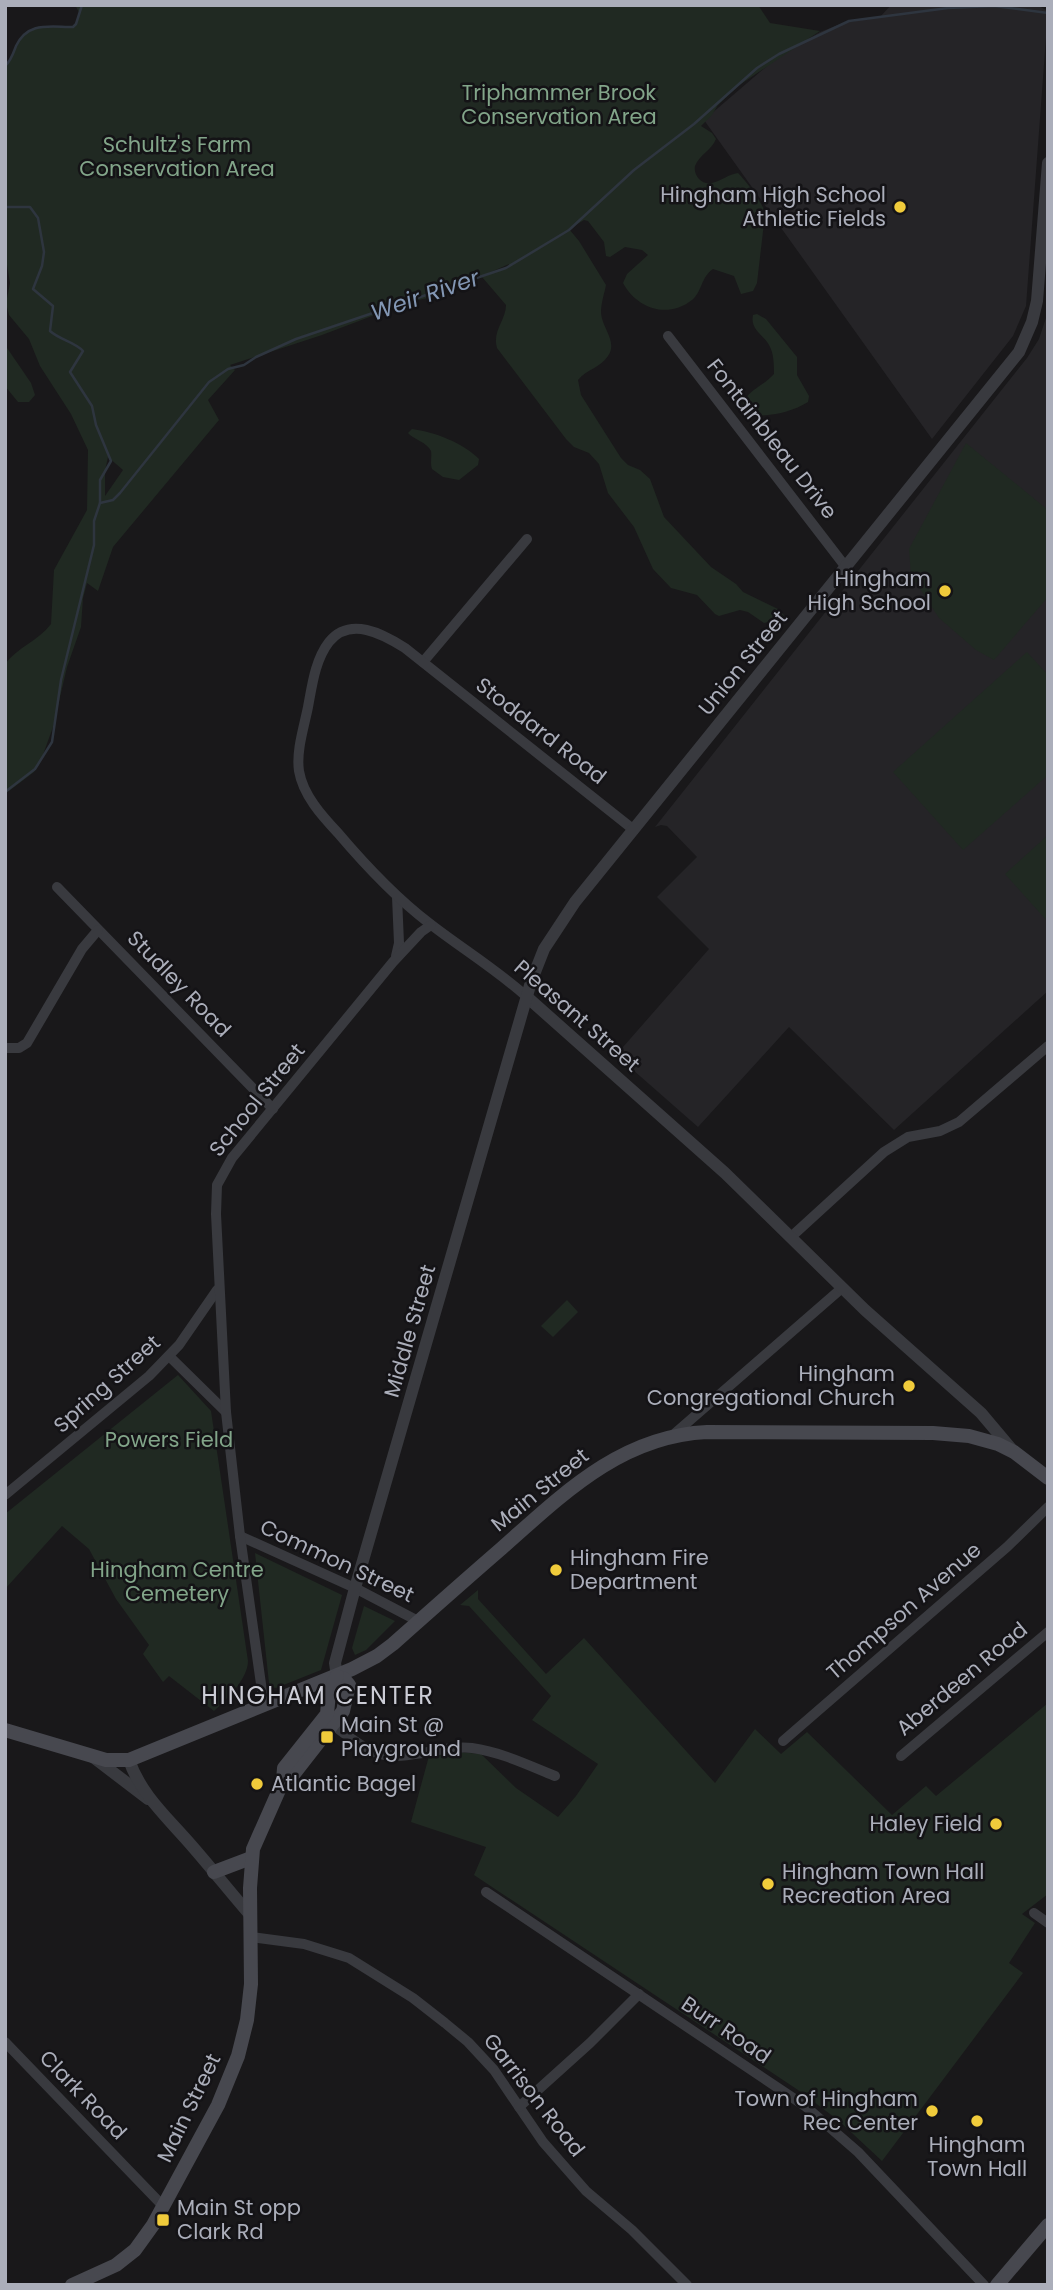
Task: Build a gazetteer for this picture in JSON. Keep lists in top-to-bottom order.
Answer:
{
  "streets": {
    "main road": ["Main Street"],
    "street": [
      "Fontainbleau Drive",
      "Union Street",
      "Stoddard Road",
      "Studley Road",
      "Pleasant Street",
      "School Street",
      "Middle Street",
      "Spring Street",
      "Common Street",
      "Thompson Avenue",
      "Aberdeen Road",
      "Burr Road",
      "Clark Road",
      "Garrison Road"
    ]
  },
  "crossings": [
    ["Fontainbleau Drive", "Union Street"],
    ["Union Street", "Stoddard Road"],
    ["Union Street", "Pleasant Street"],
    ["Union Street", "Middle Street"],
    ["Stoddard Road", "Pleasant Street"],
    ["Studley Road", "School Street"],
    ["Pleasant Street", "School Street"],
    ["Pleasant Street", "Middle Street"],
    ["Pleasant Street", "Main Street"],
    ["School Street", "Spring Street"],
    ["School Street", "Common Street"],
    ["Middle Street", "Main Street"],
    ["Middle Street", "Common Street"],
    ["Main Street", "Common Street"],
    ["Main Street", "Clark Road"],
    ["Main Street", "Garrison Road"]
  ],
  "districts": ["HINGHAM CENTER"],
  "water": ["Weir River"],
  "parks": [
    "Triphammer Brook Conservation Area",
    "Schultz's Farm Conservation Area",
    "Powers Field",
    "Hingham Centre Cemetery"
  ],
  "places": {
    "other": [
      "Hingham High School Athletic Fields",
      "Hingham High School",
      "Hingham Congregational Church",
      "Hingham Fire Department",
      "Atlantic Bagel",
      "Haley Field",
      "Hingham Town Hall Recreation Area",
      "Town of Hingham Rec Center",
      "Hingham Town Hall"
    ],
    "transit": ["Main St @ Playground", "Main St opp Clark Rd"]
  }
}
